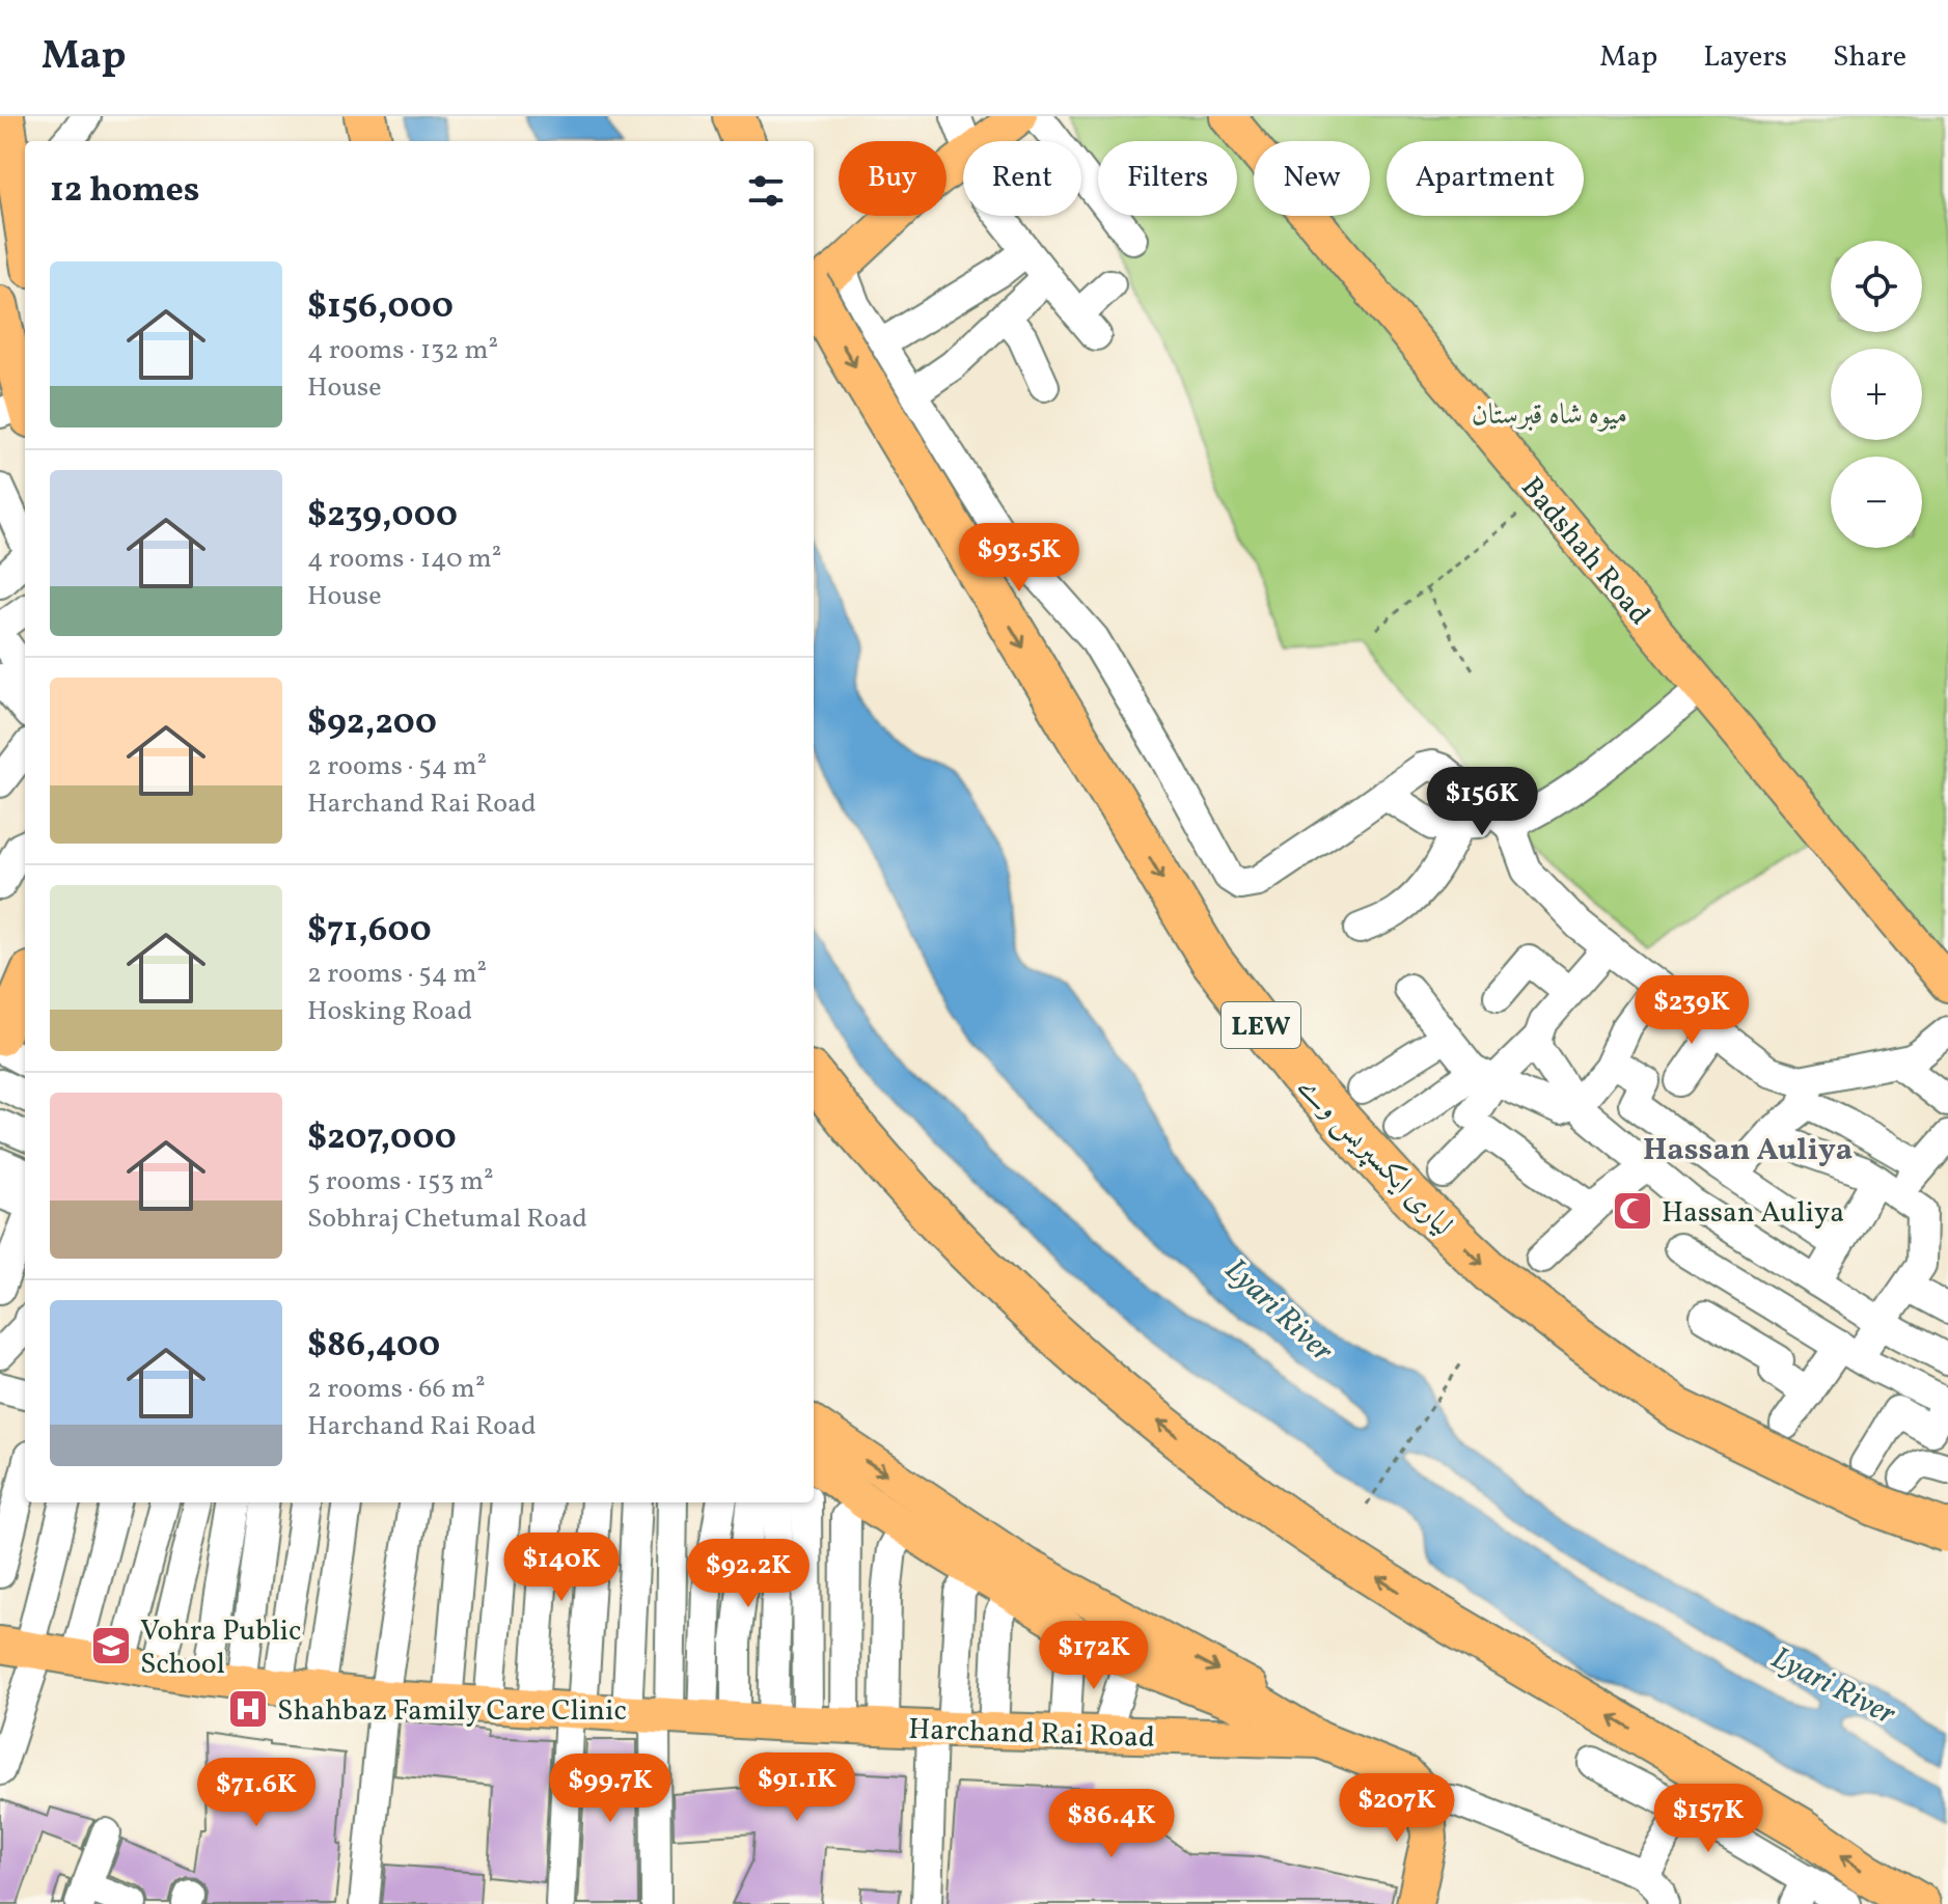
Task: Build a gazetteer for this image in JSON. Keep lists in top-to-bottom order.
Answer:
{
  "streets": {
    "highway": ["LEW", "لیاری ایکسپریس وے"],
    "main road": ["Badshah Road", "Harchand Rai Road"]
  },
  "districts": ["Hassan Auliya"],
  "water": ["Lyari River"],
  "parks": ["میوہ شاہ قبرستان"],
  "places": {
    "mosque": ["Hassan Auliya"],
    "school or university": ["Vohra Public School"],
    "hospital": ["Shahbaz Family Care Clinic"]
  },
  "page": {
    "header": "Map",
    "nav": ["Map", "Layers", "Share"],
    "chip": [
      "Buy",
      "Rent",
      "Filters",
      "New",
      "Apartment"
    ],
    "heading": "12 homes",
    "map_buttons": ["+", "−"],
    "list": [
      {
        "name": "$156,000",
        "note": "4 rooms · 132 m² · House"
      },
      {
        "name": "$239,000",
        "note": "4 rooms · 140 m² · House"
      },
      {
        "name": "$92,200",
        "note": "2 rooms · 54 m² · Harchand Rai Road"
      },
      {
        "name": "$71,600",
        "note": "2 rooms · 54 m² · Hosking Road"
      },
      {
        "name": "$207,000",
        "note": "5 rooms · 153 m² · Sobhraj Chetumal Road"
      },
      {
        "name": "$86,400",
        "note": "2 rooms · 66 m² · Harchand Rai Road"
      }
    ],
    "price": [
      "$93.5K",
      "$156K",
      "$239K",
      "$140K",
      "$92.2K",
      "$172K",
      "$91.1K",
      "$99.7K",
      "$71.6K",
      "$207K",
      "$157K",
      "$86.4K"
    ]
  }
}
